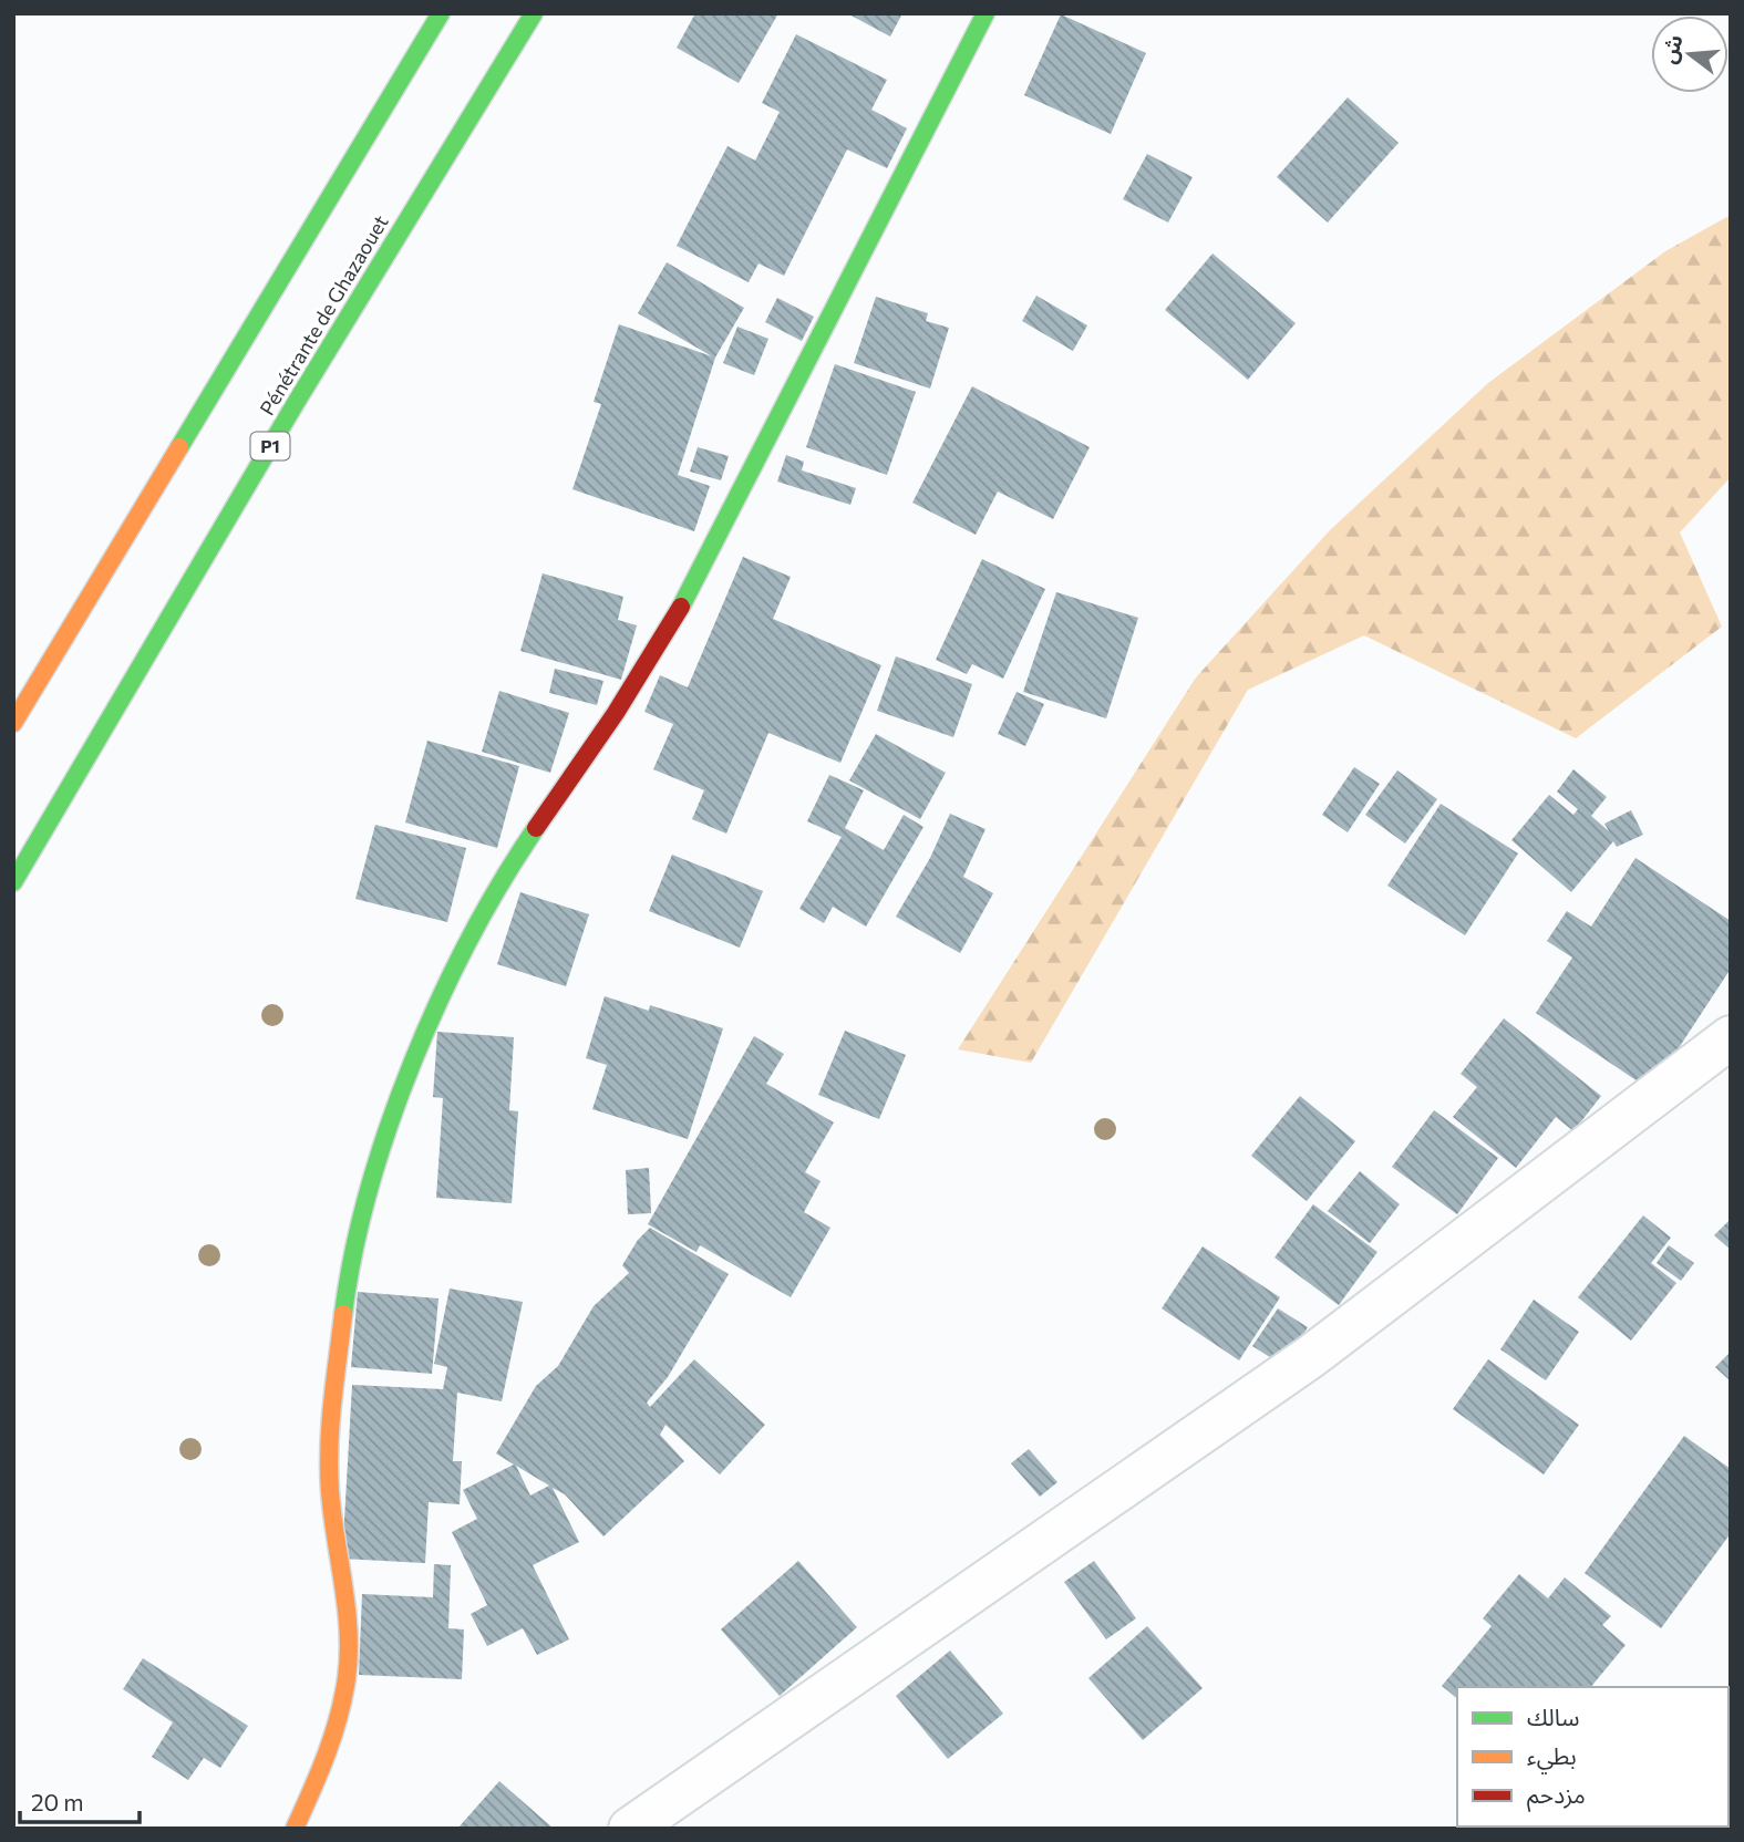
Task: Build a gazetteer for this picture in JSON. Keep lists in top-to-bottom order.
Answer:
{
  "streets": {
    "main road": ["Pénétrante de Ghazaouet", "P1"]
  },
  "legend": ["سالك", "بطيء", "مزدحم"],
  "scale_bar": "20 m",
  "north": "left"
}
